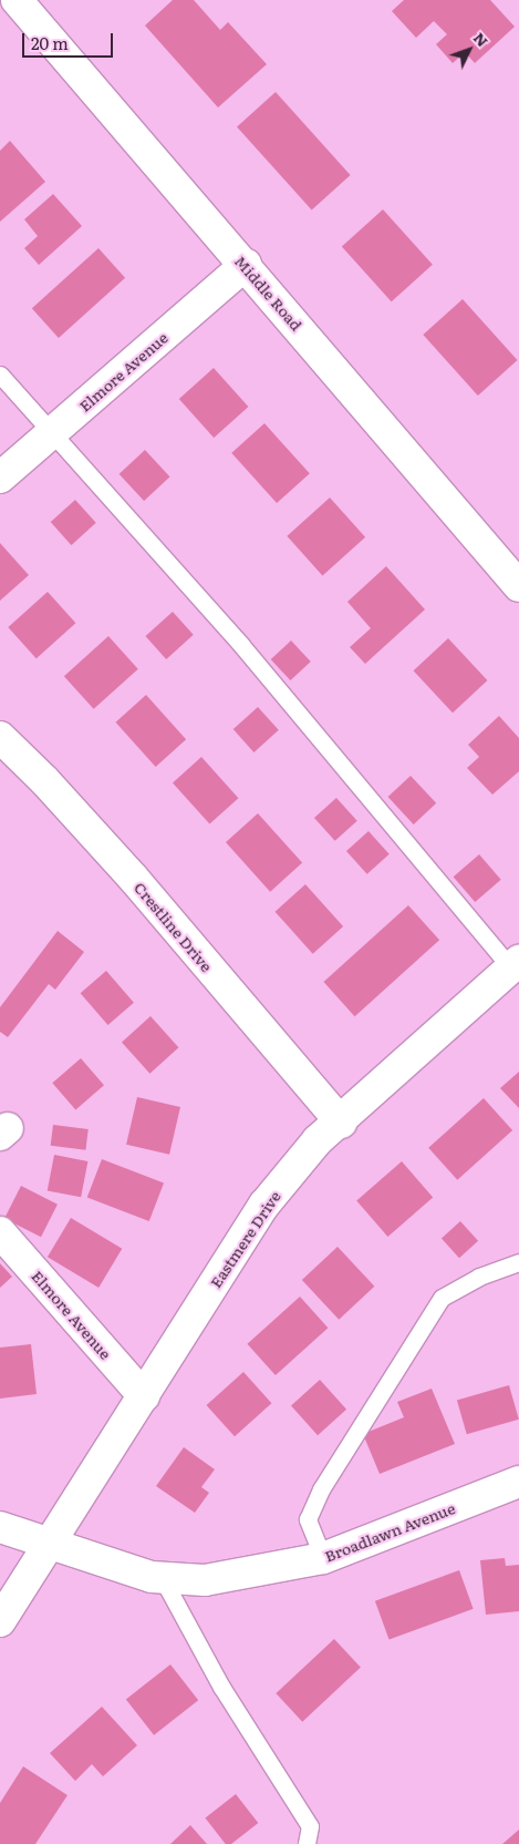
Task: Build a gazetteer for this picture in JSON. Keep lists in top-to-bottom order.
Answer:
{
  "streets": {
    "street": [
      "Middle Road",
      "Elmore Avenue",
      "Crestline Drive",
      "Eastmere Drive",
      "Broadlawn Avenue"
    ]
  },
  "crossings": [
    ["Middle Road", "Elmore Avenue"],
    ["Elmore Avenue", "Eastmere Drive"],
    ["Crestline Drive", "Eastmere Drive"],
    ["Eastmere Drive", "Broadlawn Avenue"]
  ],
  "scale_bar": "20 m",
  "north": "top right"
}
